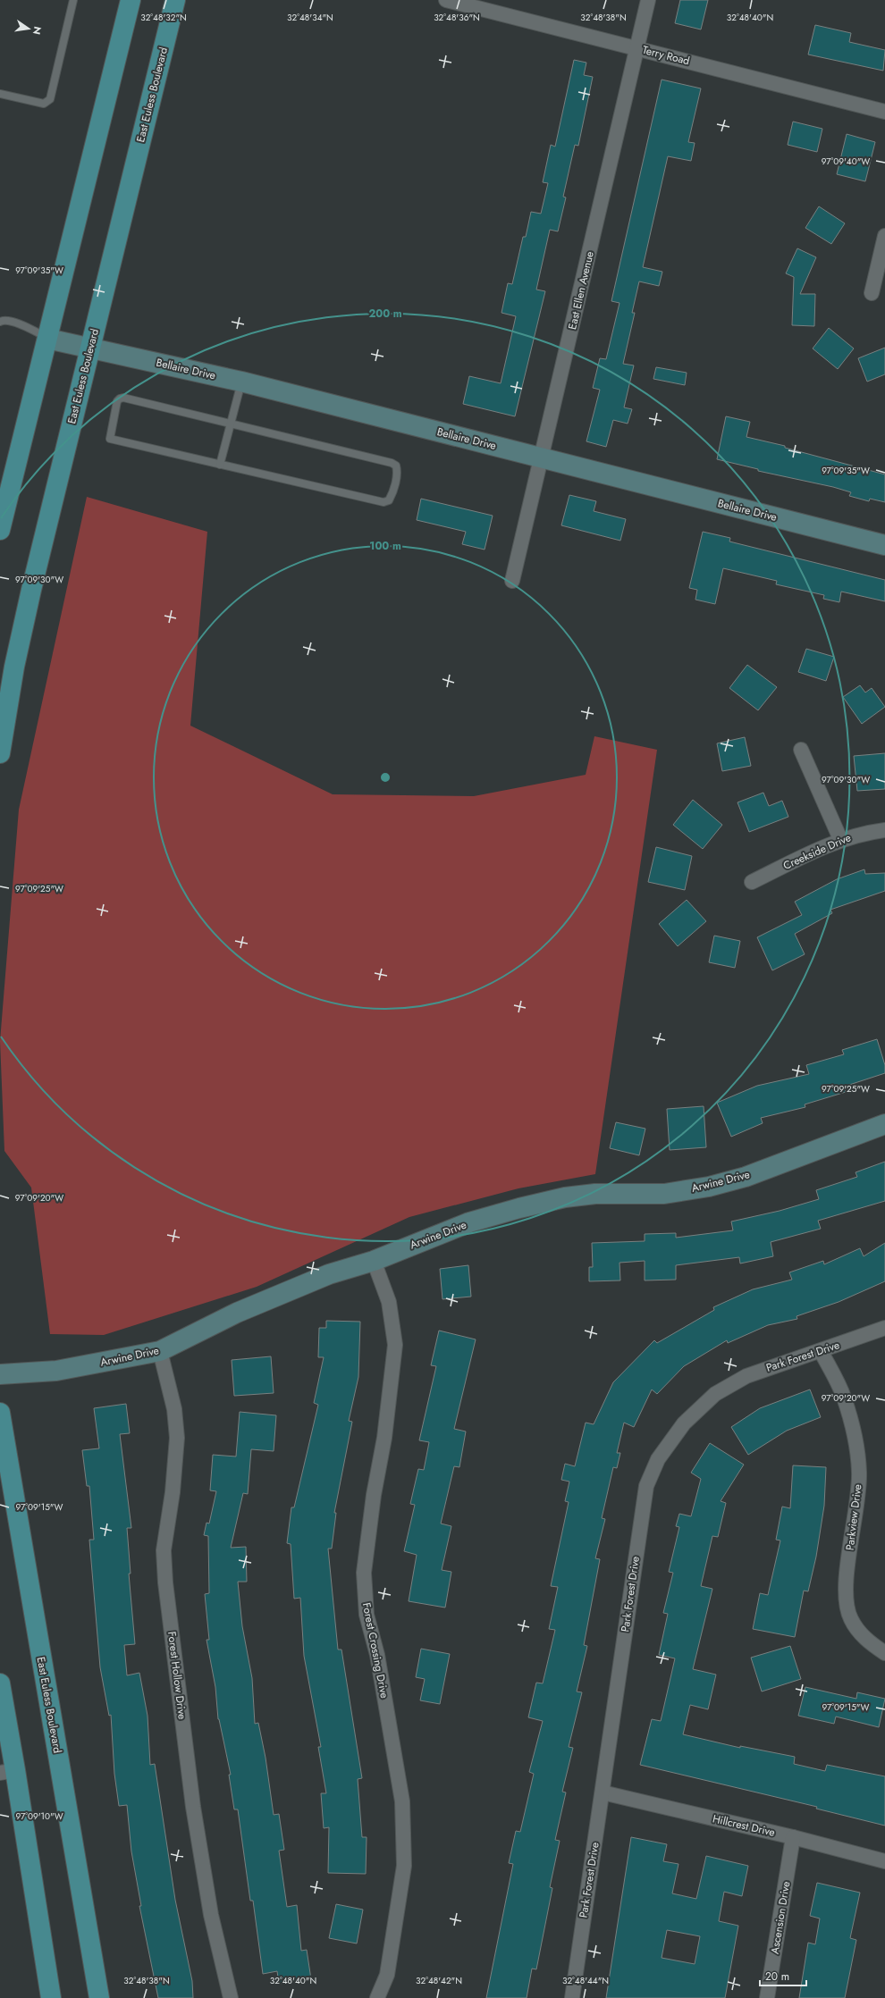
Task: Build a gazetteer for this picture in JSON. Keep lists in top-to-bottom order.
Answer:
{
  "streets": {
    "main road": ["East Euless Boulevard"],
    "street": [
      "Terry Road",
      "East Ellen Avenue",
      "Bellaire Drive",
      "Creekside Drive",
      "Arwine Drive",
      "Park Forest Drive",
      "Parkview Drive",
      "Forest Crossing Drive",
      "Forest Hollow Drive",
      "Hillcrest Drive",
      "Ascension Drive"
    ]
  },
  "crossings": [
    ["Terry Road", "East Ellen Avenue"],
    ["East Euless Boulevard", "Bellaire Drive"],
    ["East Ellen Avenue", "Bellaire Drive"],
    ["Arwine Drive", "Forest Crossing Drive"],
    ["Arwine Drive", "Forest Hollow Drive"],
    ["Park Forest Drive", "Parkview Drive"],
    ["Park Forest Drive", "Hillcrest Drive"],
    ["Hillcrest Drive", "Ascension Drive"]
  ],
  "scale_bar": "20 m",
  "north": "right",
  "coordinates": [
    "32°48'32\"N",
    "32°48'34\"N",
    "32°48'36\"N",
    "32°48'38\"N",
    "32°48'40\"N",
    "97°09'40\"W",
    "97°09'35\"W",
    "97°09'30\"W",
    "97°09'25\"W",
    "97°09'20\"W",
    "97°09'15\"W",
    "97°09'10\"W",
    "32°48'42\"N",
    "32°48'44\"N"
  ],
  "rings": ["200 m", "100 m"]
}
